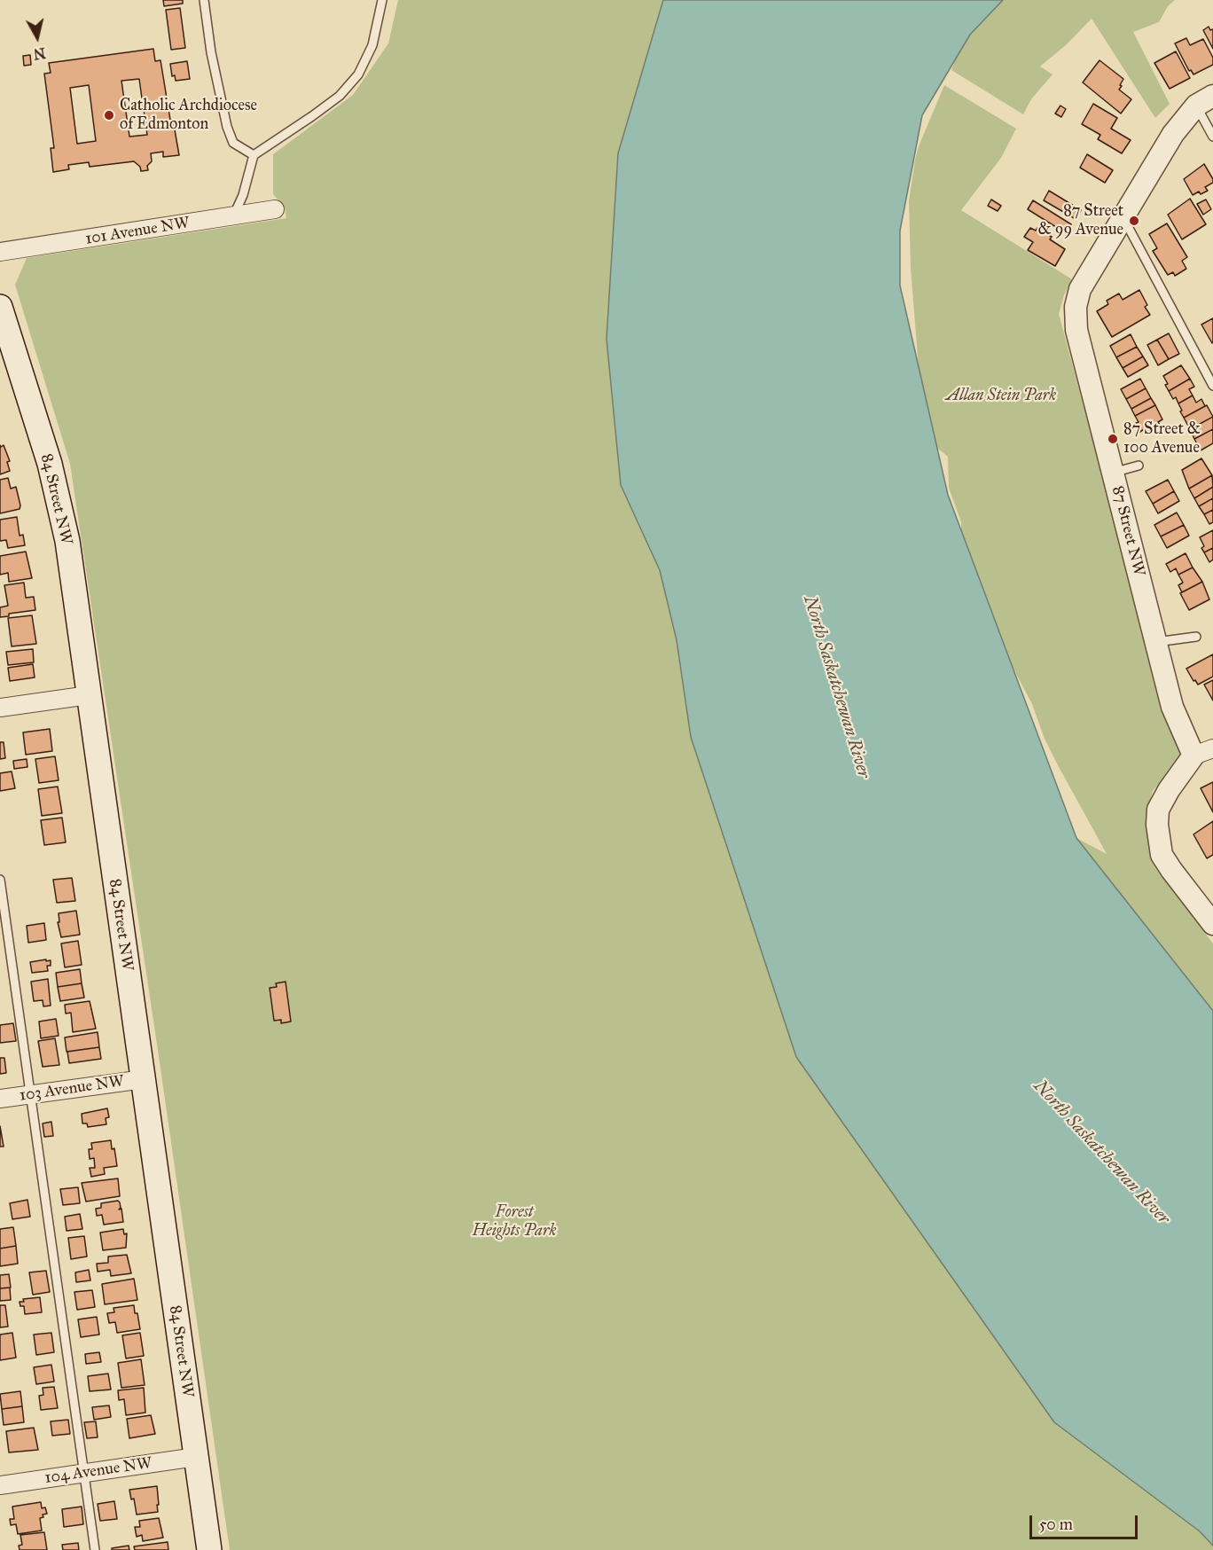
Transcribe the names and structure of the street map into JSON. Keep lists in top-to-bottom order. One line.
{"streets":{"main road":["84 Street NW"],"street":["101 Avenue NW","87 Street NW","103 Avenue NW","104 Avenue NW"]},"crossings":[["84 Street NW","103 Avenue NW"],["84 Street NW","104 Avenue NW"]],"water":["North Saskatchewan River"],"parks":["Allan Stein Park","Forest Heights Park"],"places":["Catholic Archdiocese of Edmonton","87 Street & 99 Avenue","87 Street & 100 Avenue"],"scale_bar":"50 m","north":"bottom"}
